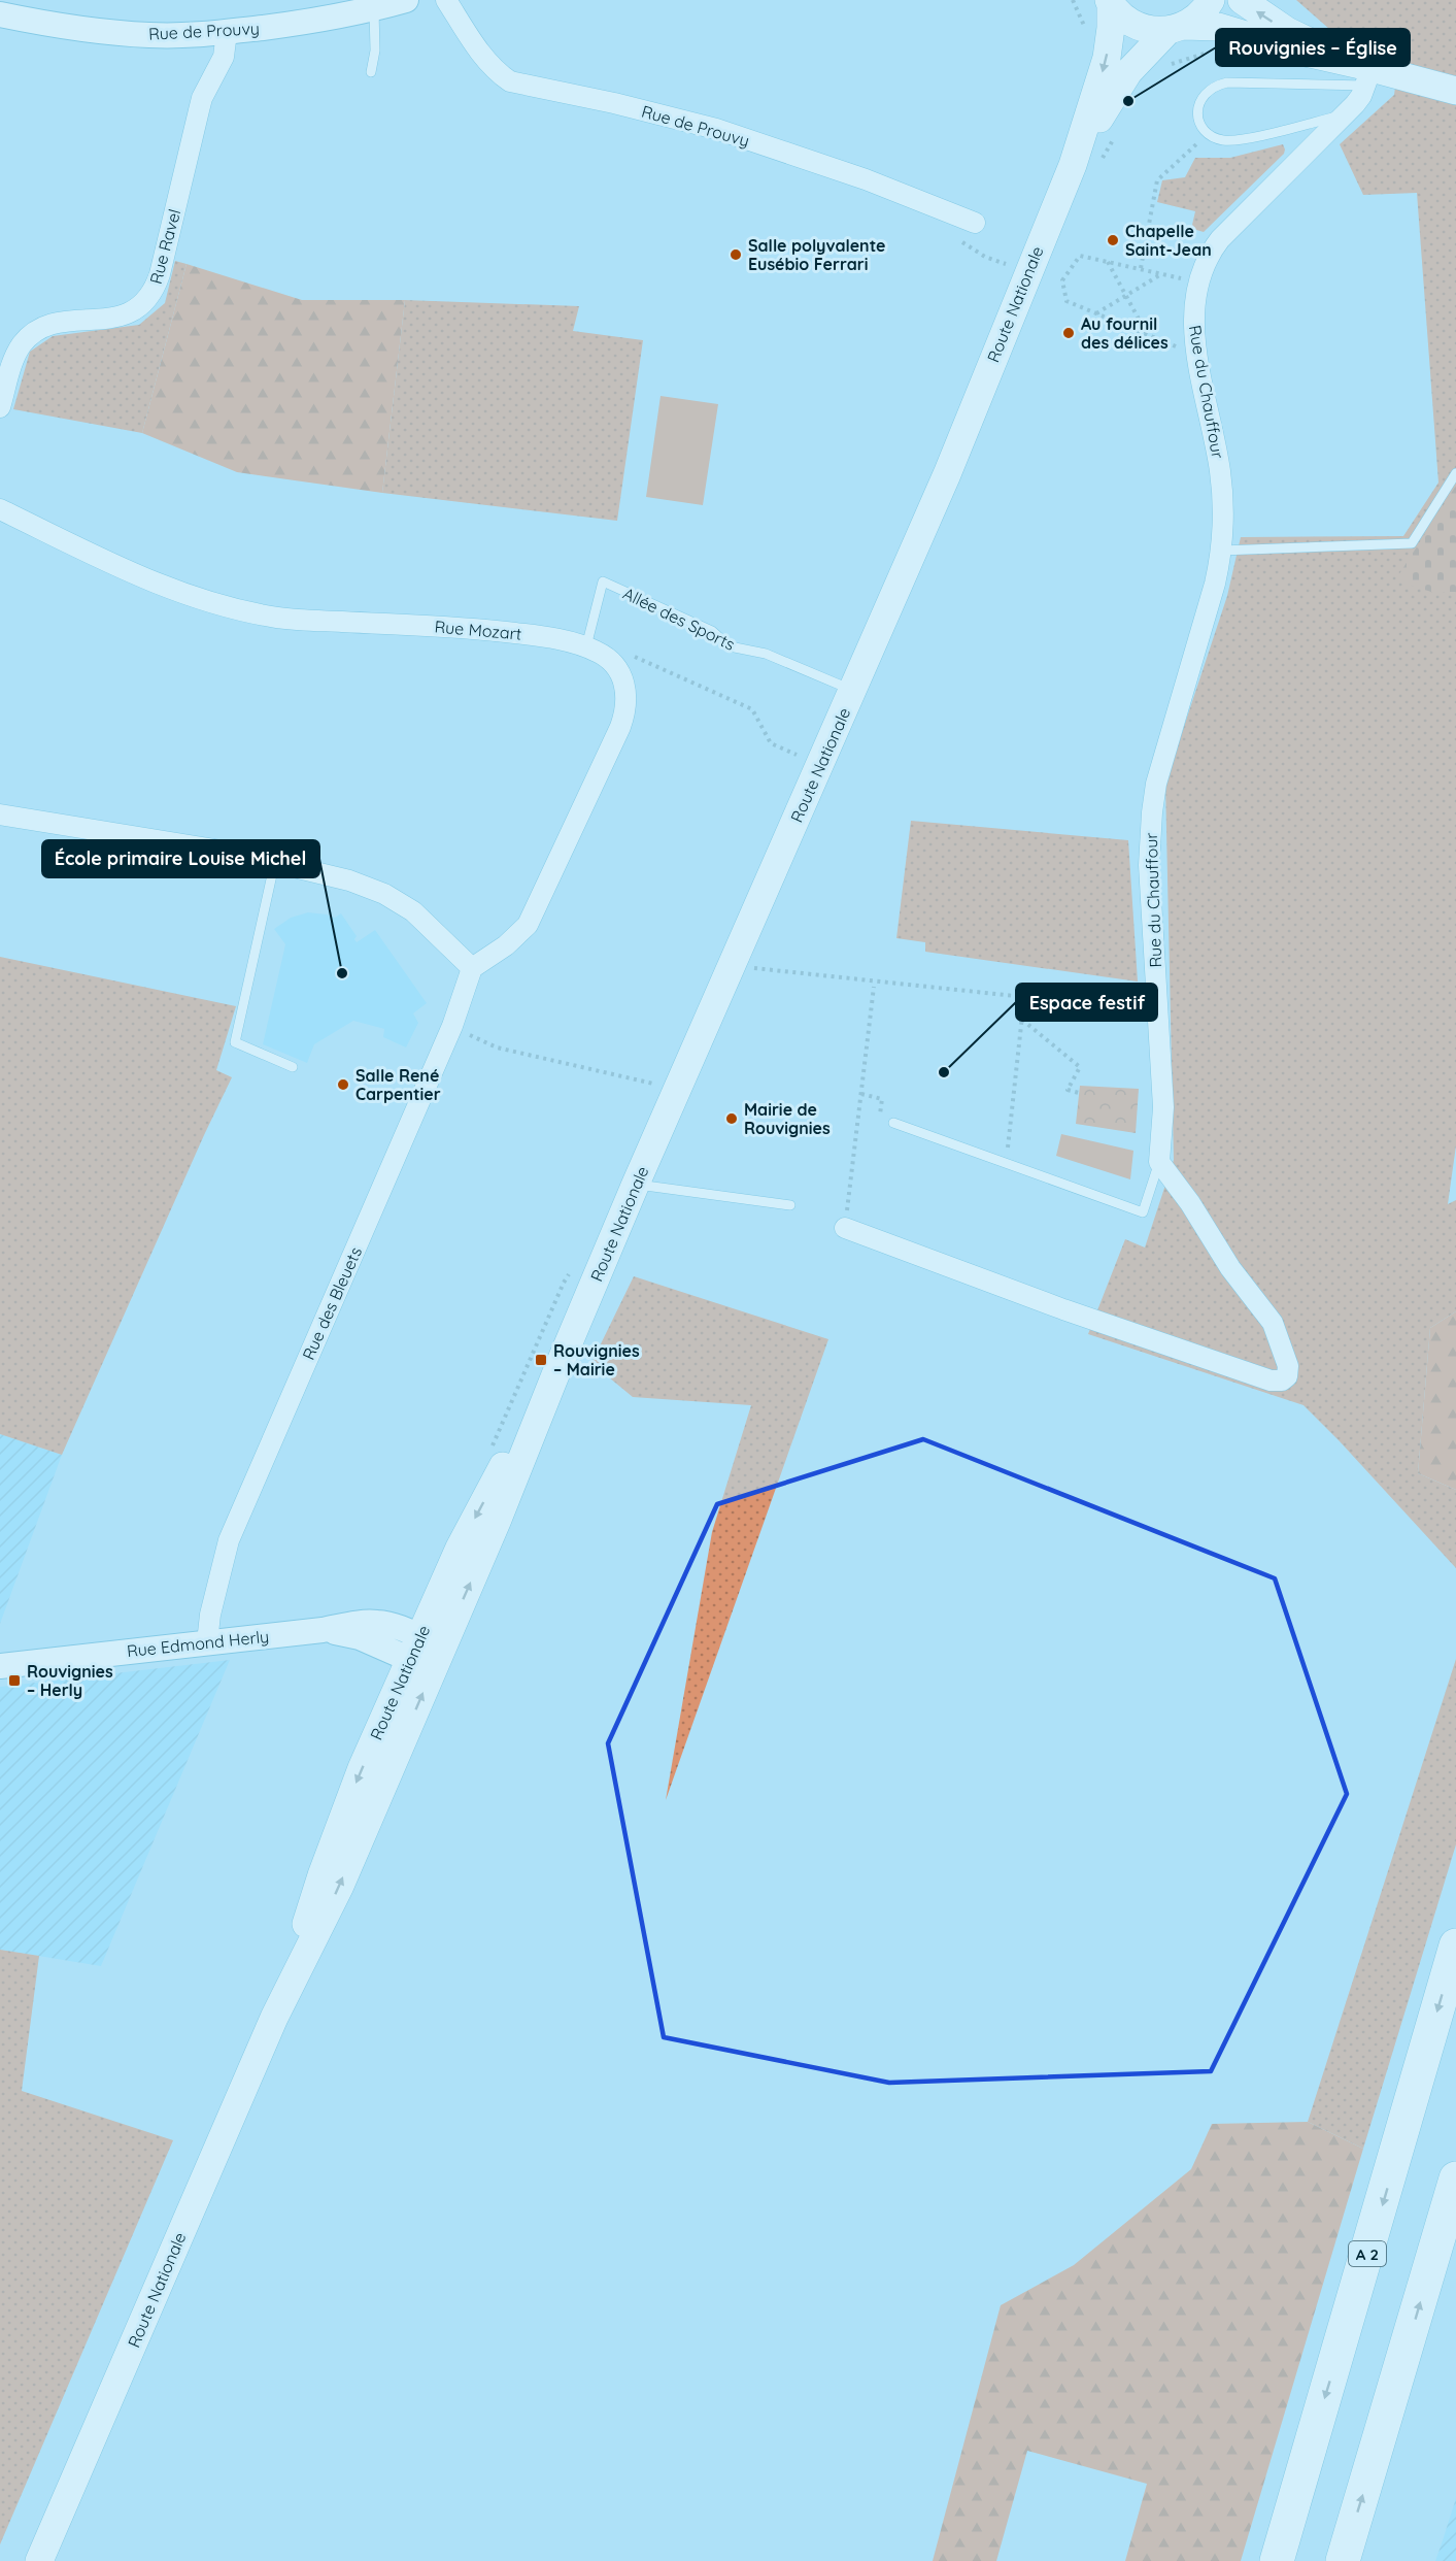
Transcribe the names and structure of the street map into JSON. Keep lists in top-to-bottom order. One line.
{"streets":{"highway":["A 2"],"main road":["Route Nationale"],"street":["Rue de Prouvy","Rue Ravel","Rue du Chauffour","Rue Mozart","Rue des Bleuets","Rue Edmond Herly"],"lane":["Allée des Sports"]},"crossings":[["Rue de Prouvy","Rue Ravel"],["Route Nationale","Allée des Sports"],["Route Nationale","Rue Edmond Herly"],["Allée des Sports","Rue Mozart"],["Rue Mozart","Rue des Bleuets"],["Rue des Bleuets","Rue Edmond Herly"]],"places":{"other":["Rouvignies – Église","Chapelle Saint-Jean","Salle polyvalente Eusébio Ferrari","Au fournil des délices","École primaire Louise Michel","Espace festif","Salle René Carpentier","Mairie de Rouvignies"],"transit":["Rouvignies – Mairie","Rouvignies – Herly"]}}
